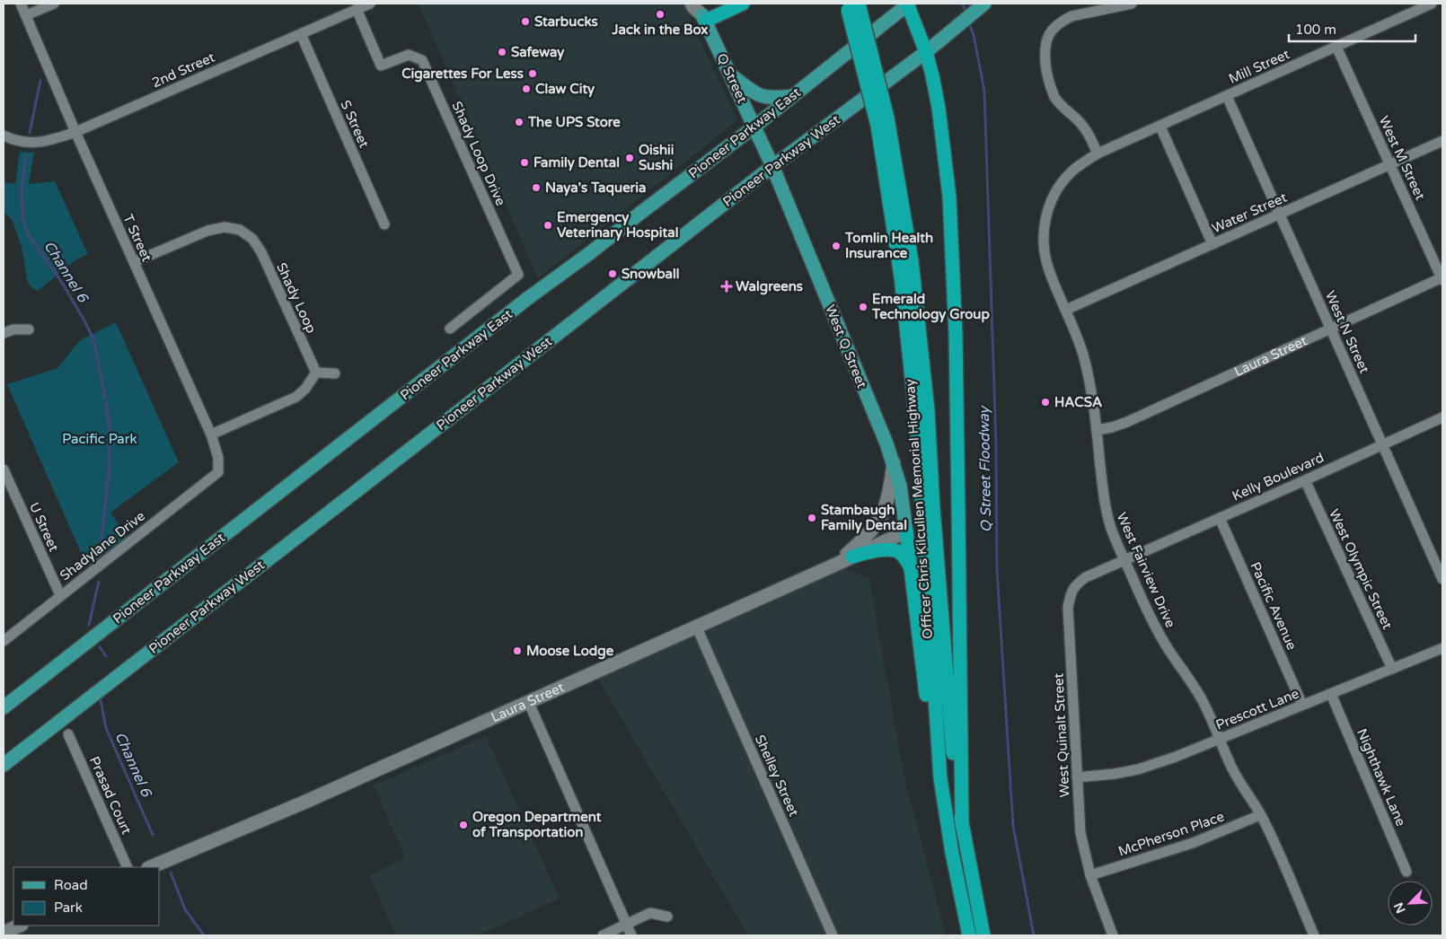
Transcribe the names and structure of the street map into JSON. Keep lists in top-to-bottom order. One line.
{"streets":{"highway":["Officer Chris Kilcullen Memorial Highway"],"main road":["Q Street","Pioneer Parkway East","Pioneer Parkway West","West Q Street"],"street":["Mill Street","2nd Street","S Street","Shady Loop Drive","West M Street","Water Street","T Street","Shady Loop","West N Street","Laura Street","Kelly Boulevard","U Street","Shadylane Drive","West Olympic Street","West Fairview Drive","Pacific Avenue","Prescott Lane","West Quinalt Street","Shelley Street","Nighthawk Lane","Prasad Court","McPherson Place"]},"crossings":[["Mill Street","West M Street"],["Mill Street","West N Street"],["Mill Street","West Fairview Drive"],["2nd Street","S Street"],["2nd Street","Shady Loop Drive"],["2nd Street","T Street"],["Q Street","Pioneer Parkway East"],["Q Street","Pioneer Parkway West"],["Q Street","West Q Street"],["West M Street","Water Street"],["West M Street","Laura Street"],["Pioneer Parkway West","West Q Street"],["Water Street","West N Street"],["Water Street","West Fairview Drive"],["T Street","Shady Loop"],["T Street","Shadylane Drive"],["West N Street","Laura Street"],["West N Street","Kelly Boulevard"],["West Q Street","Laura Street"],["Laura Street","West Fairview Drive"],["Laura Street","Shelley Street"],["Kelly Boulevard","West Olympic Street"],["Kelly Boulevard","West Fairview Drive"],["Kelly Boulevard","Pacific Avenue"],["Kelly Boulevard","West Quinalt Street"],["U Street","Shadylane Drive"],["West Olympic Street","Prescott Lane"],["West Fairview Drive","Prescott Lane"],["West Fairview Drive","West Quinalt Street"],["West Fairview Drive","McPherson Place"],["Pacific Avenue","Prescott Lane"],["Prescott Lane","West Quinalt Street"],["Prescott Lane","Nighthawk Lane"],["West Quinalt Street","McPherson Place"]],"water":["Channel 6","Q Street Floodway"],"parks":["Pacific Park"],"places":{"other":["Jack in the Box","Starbucks","Safeway","Cigarettes For Less","Claw City","The UPS Store","Oishii Sushi","Family Dental","Naya's Taqueria","Emergency Veterinary Hospital","Tomlin Health Insurance","Snowball","Emerald Technology Group","HACSA","Stambaugh Family Dental","Moose Lodge","Oregon Department of Transportation"],"health":["Walgreens"]},"legend":["Road","Park"],"scale_bar":"100 m","north":"bottom left"}
